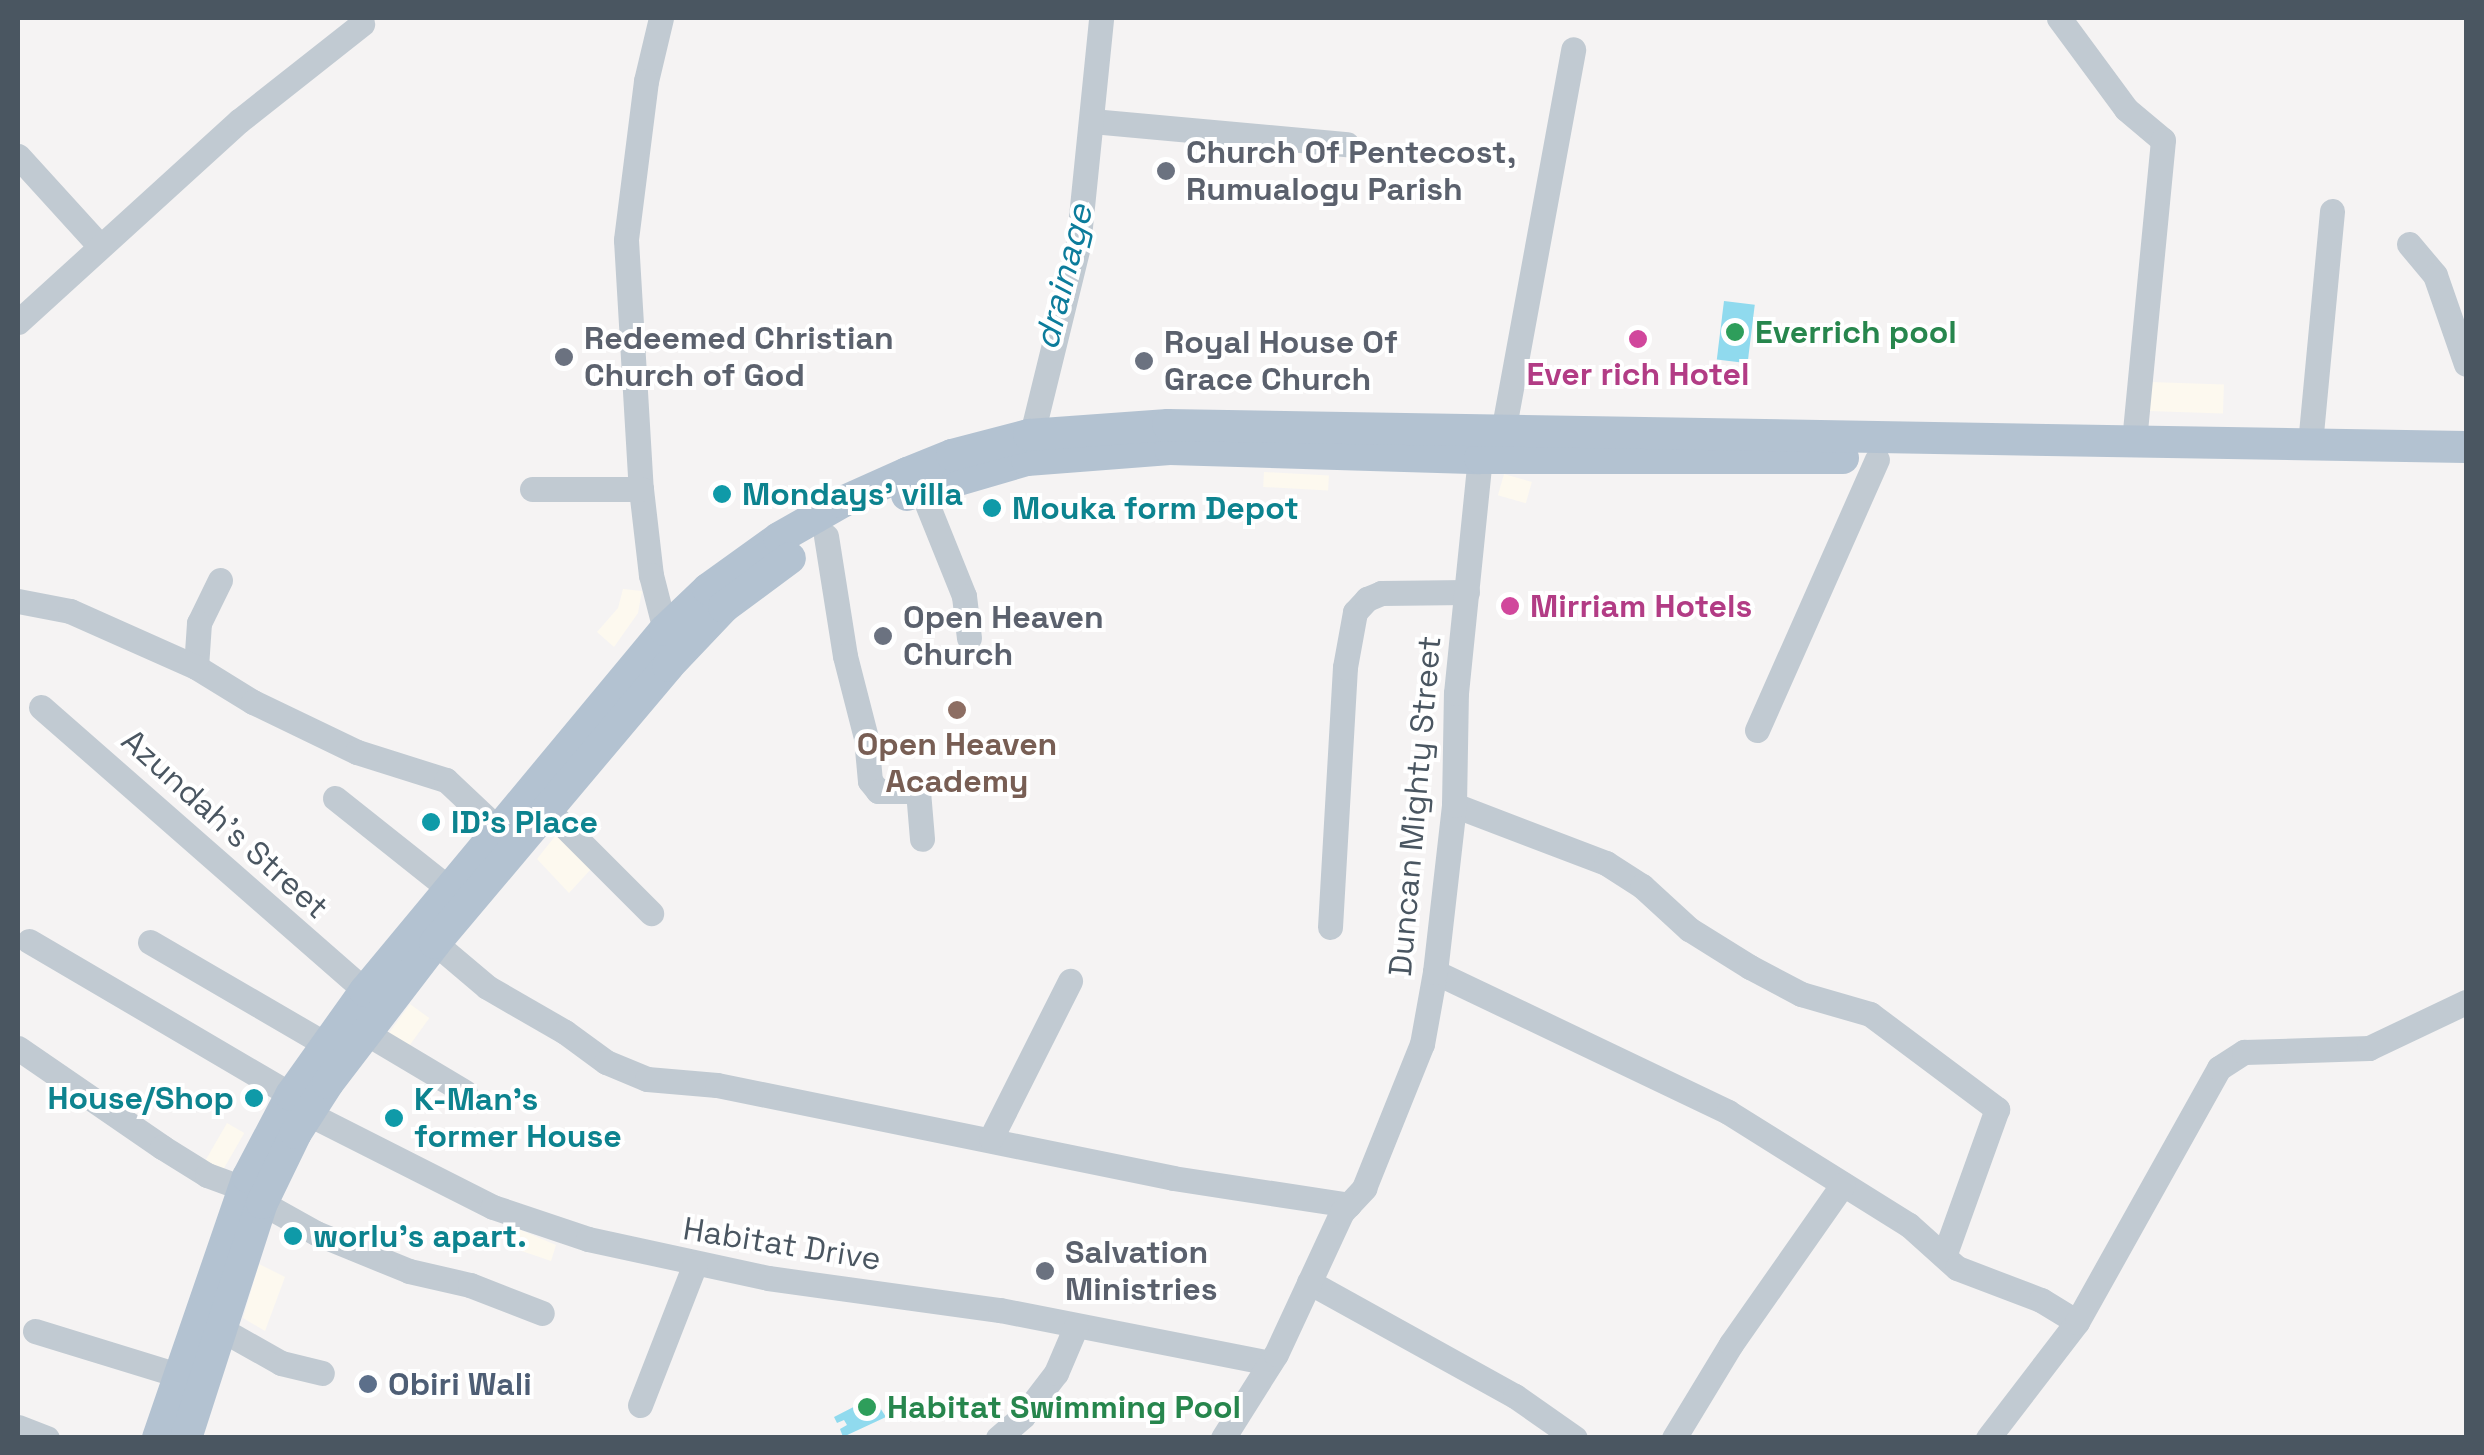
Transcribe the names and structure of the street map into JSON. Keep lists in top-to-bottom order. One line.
{"streets":{"street":["Duncan Mighty Street","Azundah's Street","Habitat Drive"]},"crossings":[["Duncan Mighty Street","Habitat Drive"]],"water":["drainage"],"places":["Church Of Pentecost, Rumualogu Parish","Everrich pool","Ever rich Hotel","Redeemed Christian Church of God","Royal House Of Grace Church","Mondays' villa","Mouka form Depot","Mirriam Hotels","Open Heaven Church","Open Heaven Academy","ID's Place","House/Shop","K-Man's former House","worlu's apart.","Salvation Ministries","Obiri Wali","Habitat Swimming Pool"]}
